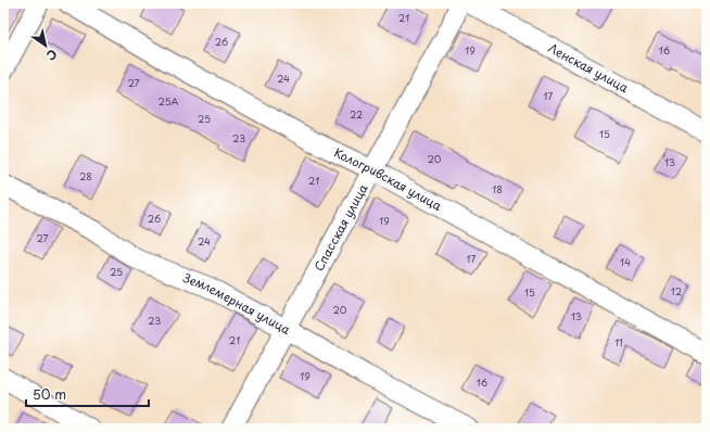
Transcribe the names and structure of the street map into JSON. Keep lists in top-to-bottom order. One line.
{"streets":{"street":["Ленская улица","Кологривская улица","Спасская улица","Землемерная улица"]},"crossings":[["Кологривская улица","Спасская улица"],["Спасская улица","Землемерная улица"]],"house_numbers":["21","26","19","16","24","27","17","25А","22","25","15","23","20","13","28","21","18","26","19","27","24","17","14","25","12","15","20","13","23","21","11","19","16"],"scale_bar":"50 m","north":"bottom right"}
